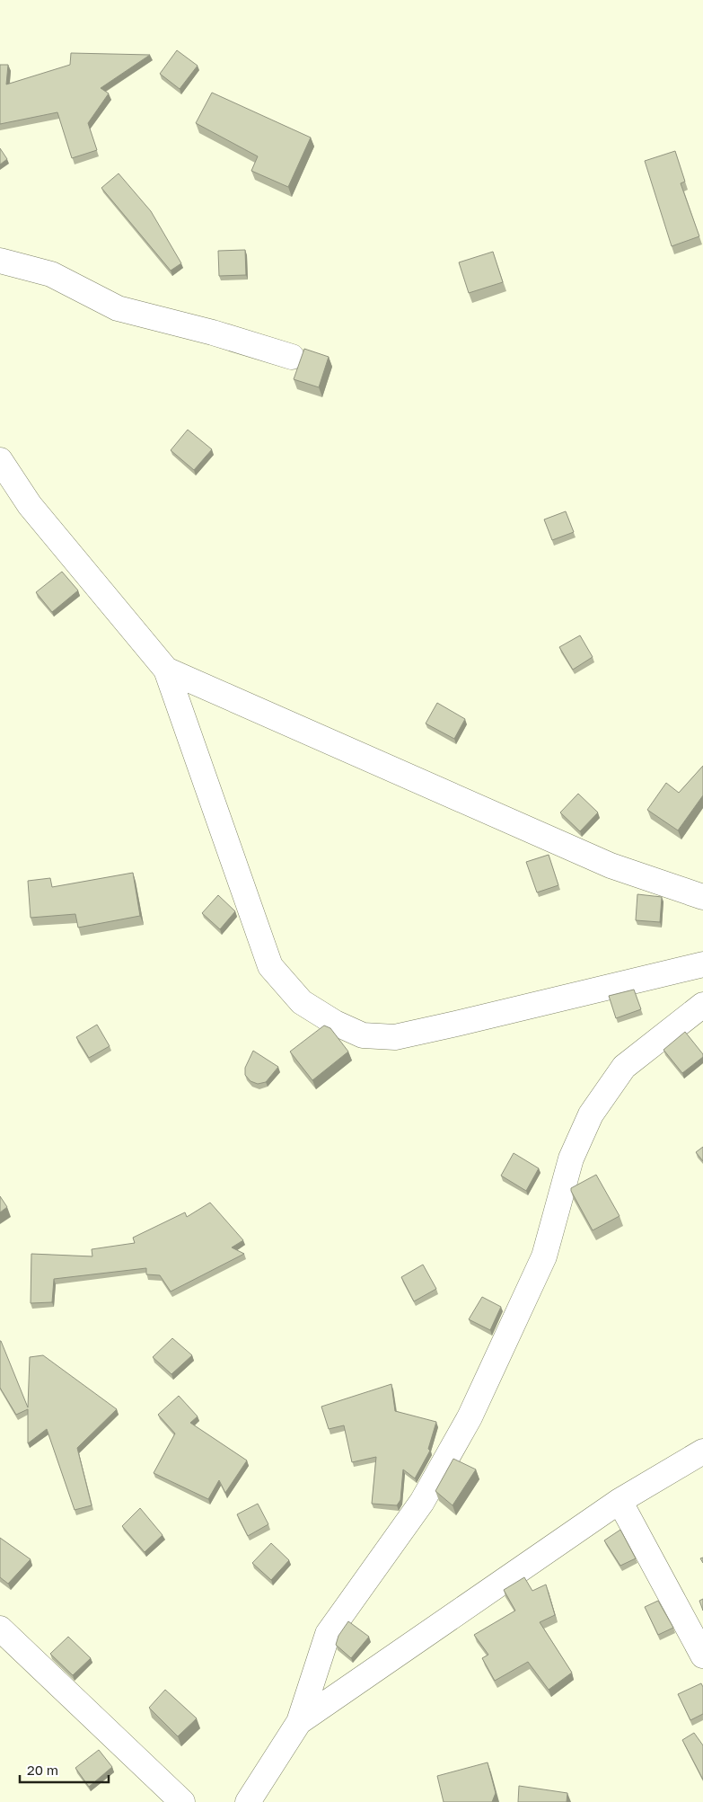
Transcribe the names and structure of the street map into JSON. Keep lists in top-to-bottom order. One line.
{"scale_bar":"20 m"}
